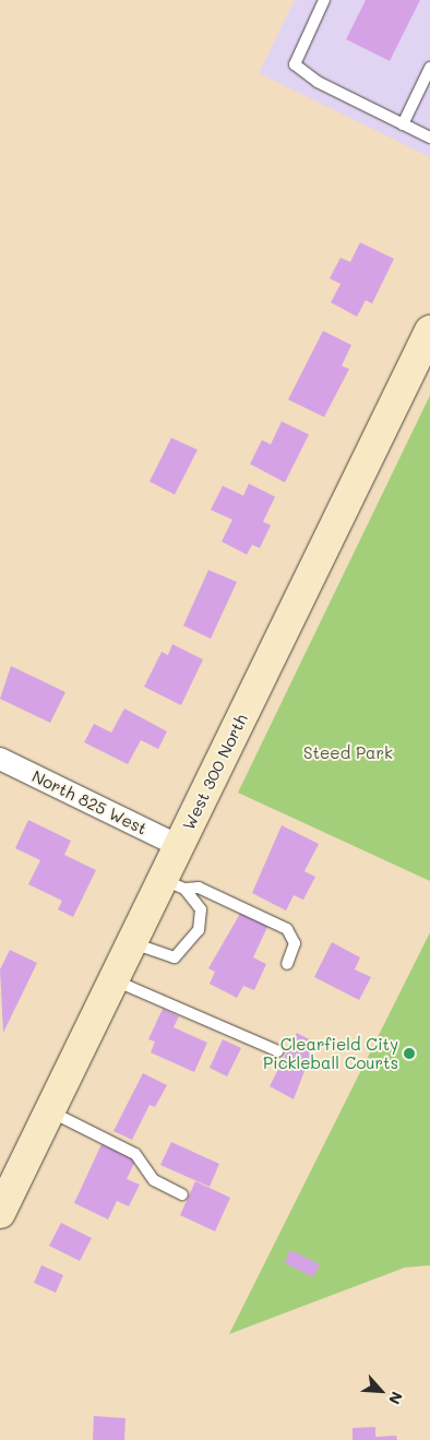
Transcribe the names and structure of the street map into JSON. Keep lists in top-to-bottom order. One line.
{"streets":{"main road":["West 300 North"],"street":["North 825 West"]},"crossings":[["West 300 North","North 825 West"]],"parks":["Steed Park"],"places":["Clearfield City Pickleball Courts"],"north":"bottom right"}
